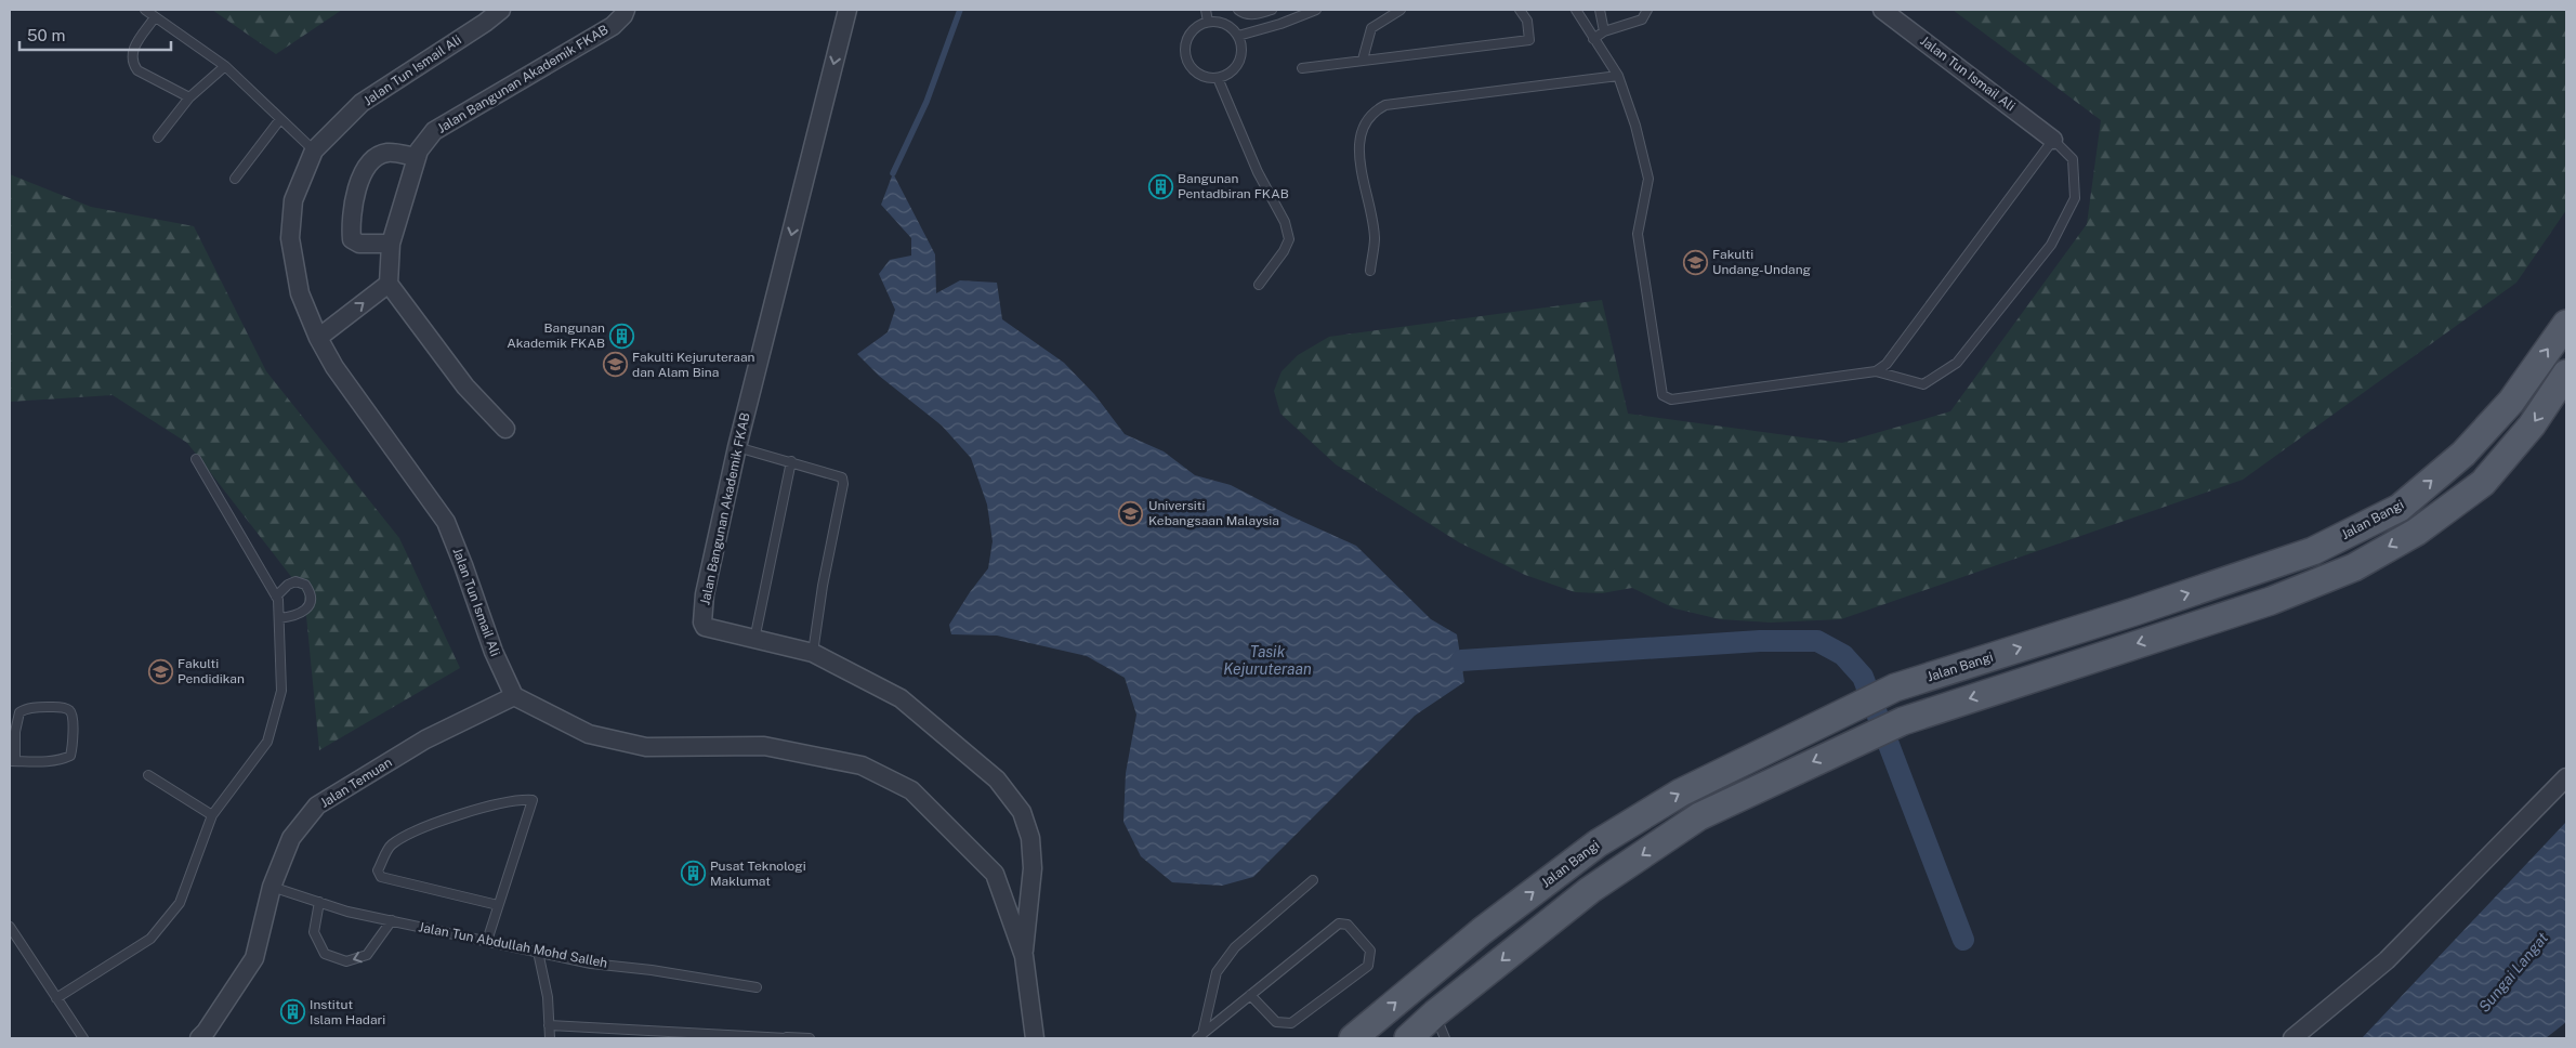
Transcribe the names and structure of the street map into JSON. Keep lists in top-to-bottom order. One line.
{"streets":{"main road":["Jalan Bangi"],"street":["Jalan Tun Ismail Ali","Jalan Bangunan Akademik FKAB","Jalan Temuan"],"lane":["Jalan Tun Abdullah Mohd Salleh"]},"crossings":[["Jalan Tun Ismail Ali","Jalan Temuan"],["Jalan Temuan","Jalan Tun Abdullah Mohd Salleh"]],"water":["Tasik Kejuruteraan","Sungai Langat"],"places":{"building":["Bangunan Pentadbiran FKAB","Bangunan Akademik FKAB","Pusat Teknologi Maklumat","Institut Islam Hadari"],"school or university":["Fakulti Undang-Undang","Fakulti Kejuruteraan dan Alam Bina","Universiti Kebangsaan Malaysia","Fakulti Pendidikan"]},"scale_bar":"50 m"}
